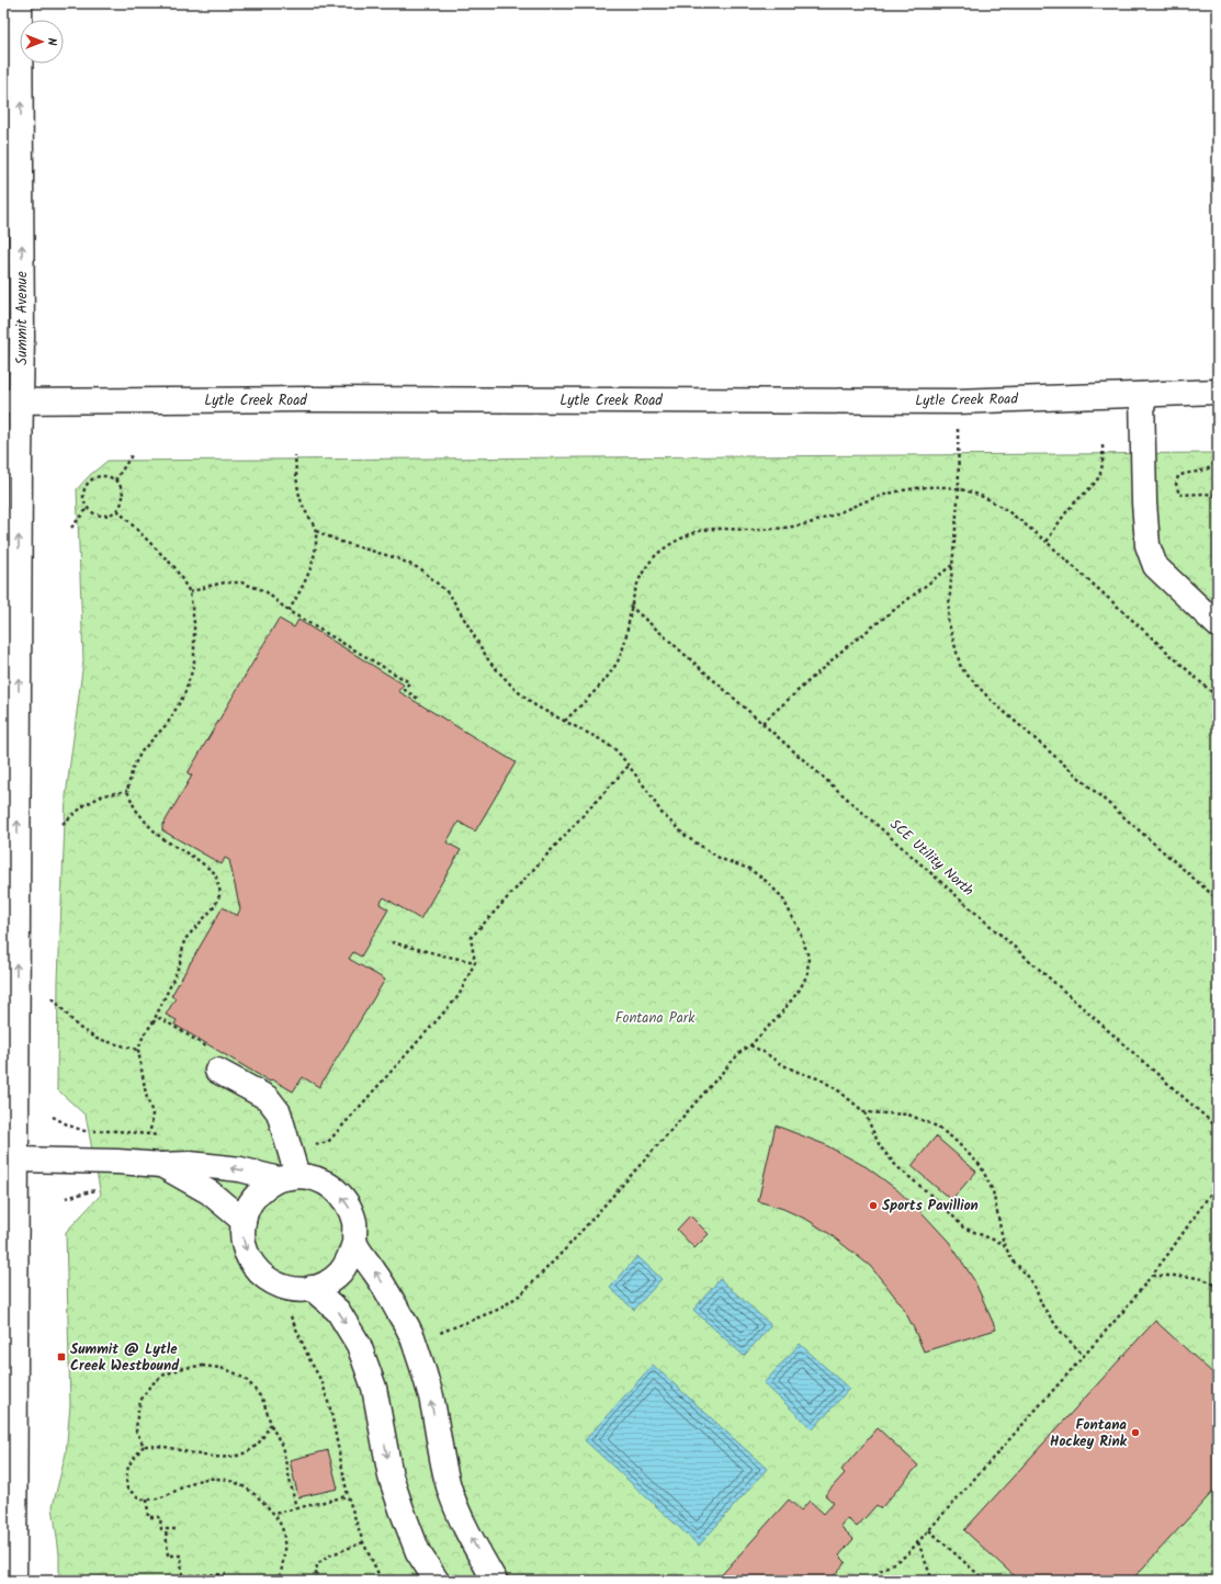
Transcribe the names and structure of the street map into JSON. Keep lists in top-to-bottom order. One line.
{"streets":{"main road":["Summit Avenue","Lytle Creek Road"],"path":["SCE Utility North"]},"crossings":[["Summit Avenue","Lytle Creek Road"]],"one_way":["Summit Avenue"],"parks":["Fontana Park"],"places":{"other":["Sports Pavillion","Fontana Hockey Rink"],"transit":["Summit @ Lytle Creek Westbound"]},"north":"right"}
